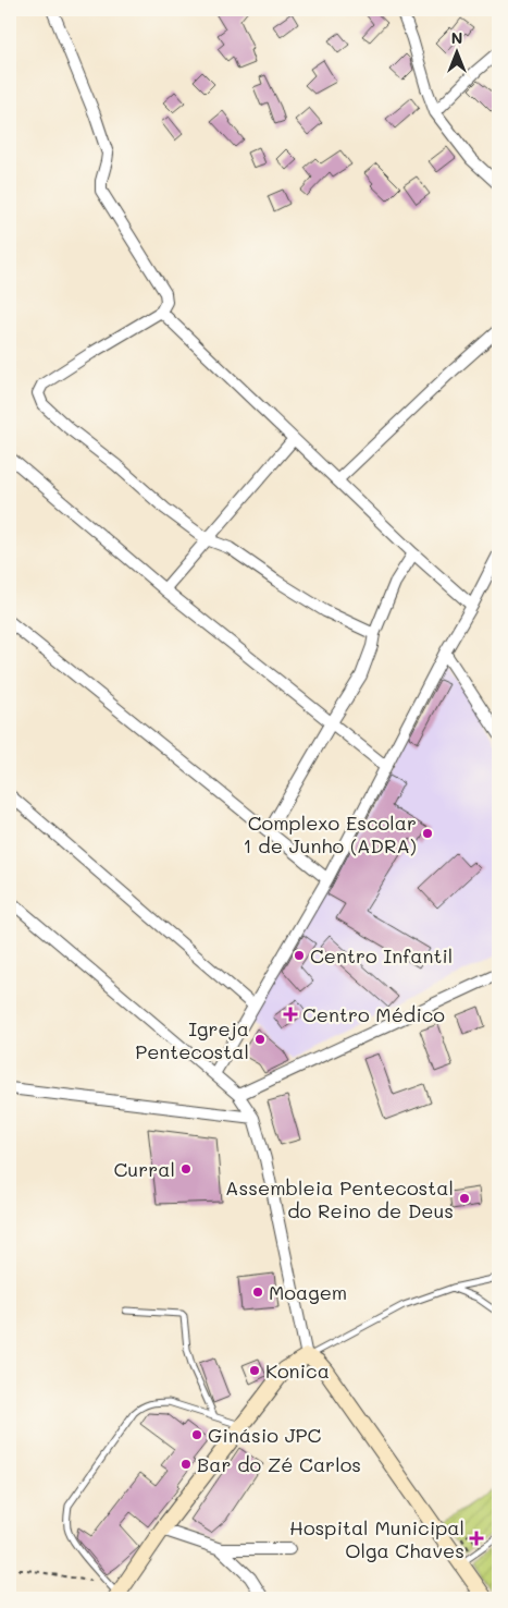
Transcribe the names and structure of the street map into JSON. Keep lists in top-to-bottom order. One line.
{"places":{"other":["Complexo Escolar 1 de Junho (ADRA)","Centro Infantil","Igreja Pentecostal","Curral","Assembleia Pentecostal do Reino de Deus","Moagem","Konica","Ginásio JPC","Bar do Zé Carlos"],"health":["Centro Médico","Hospital Municipal Olga Chaves"]},"north":"top"}
